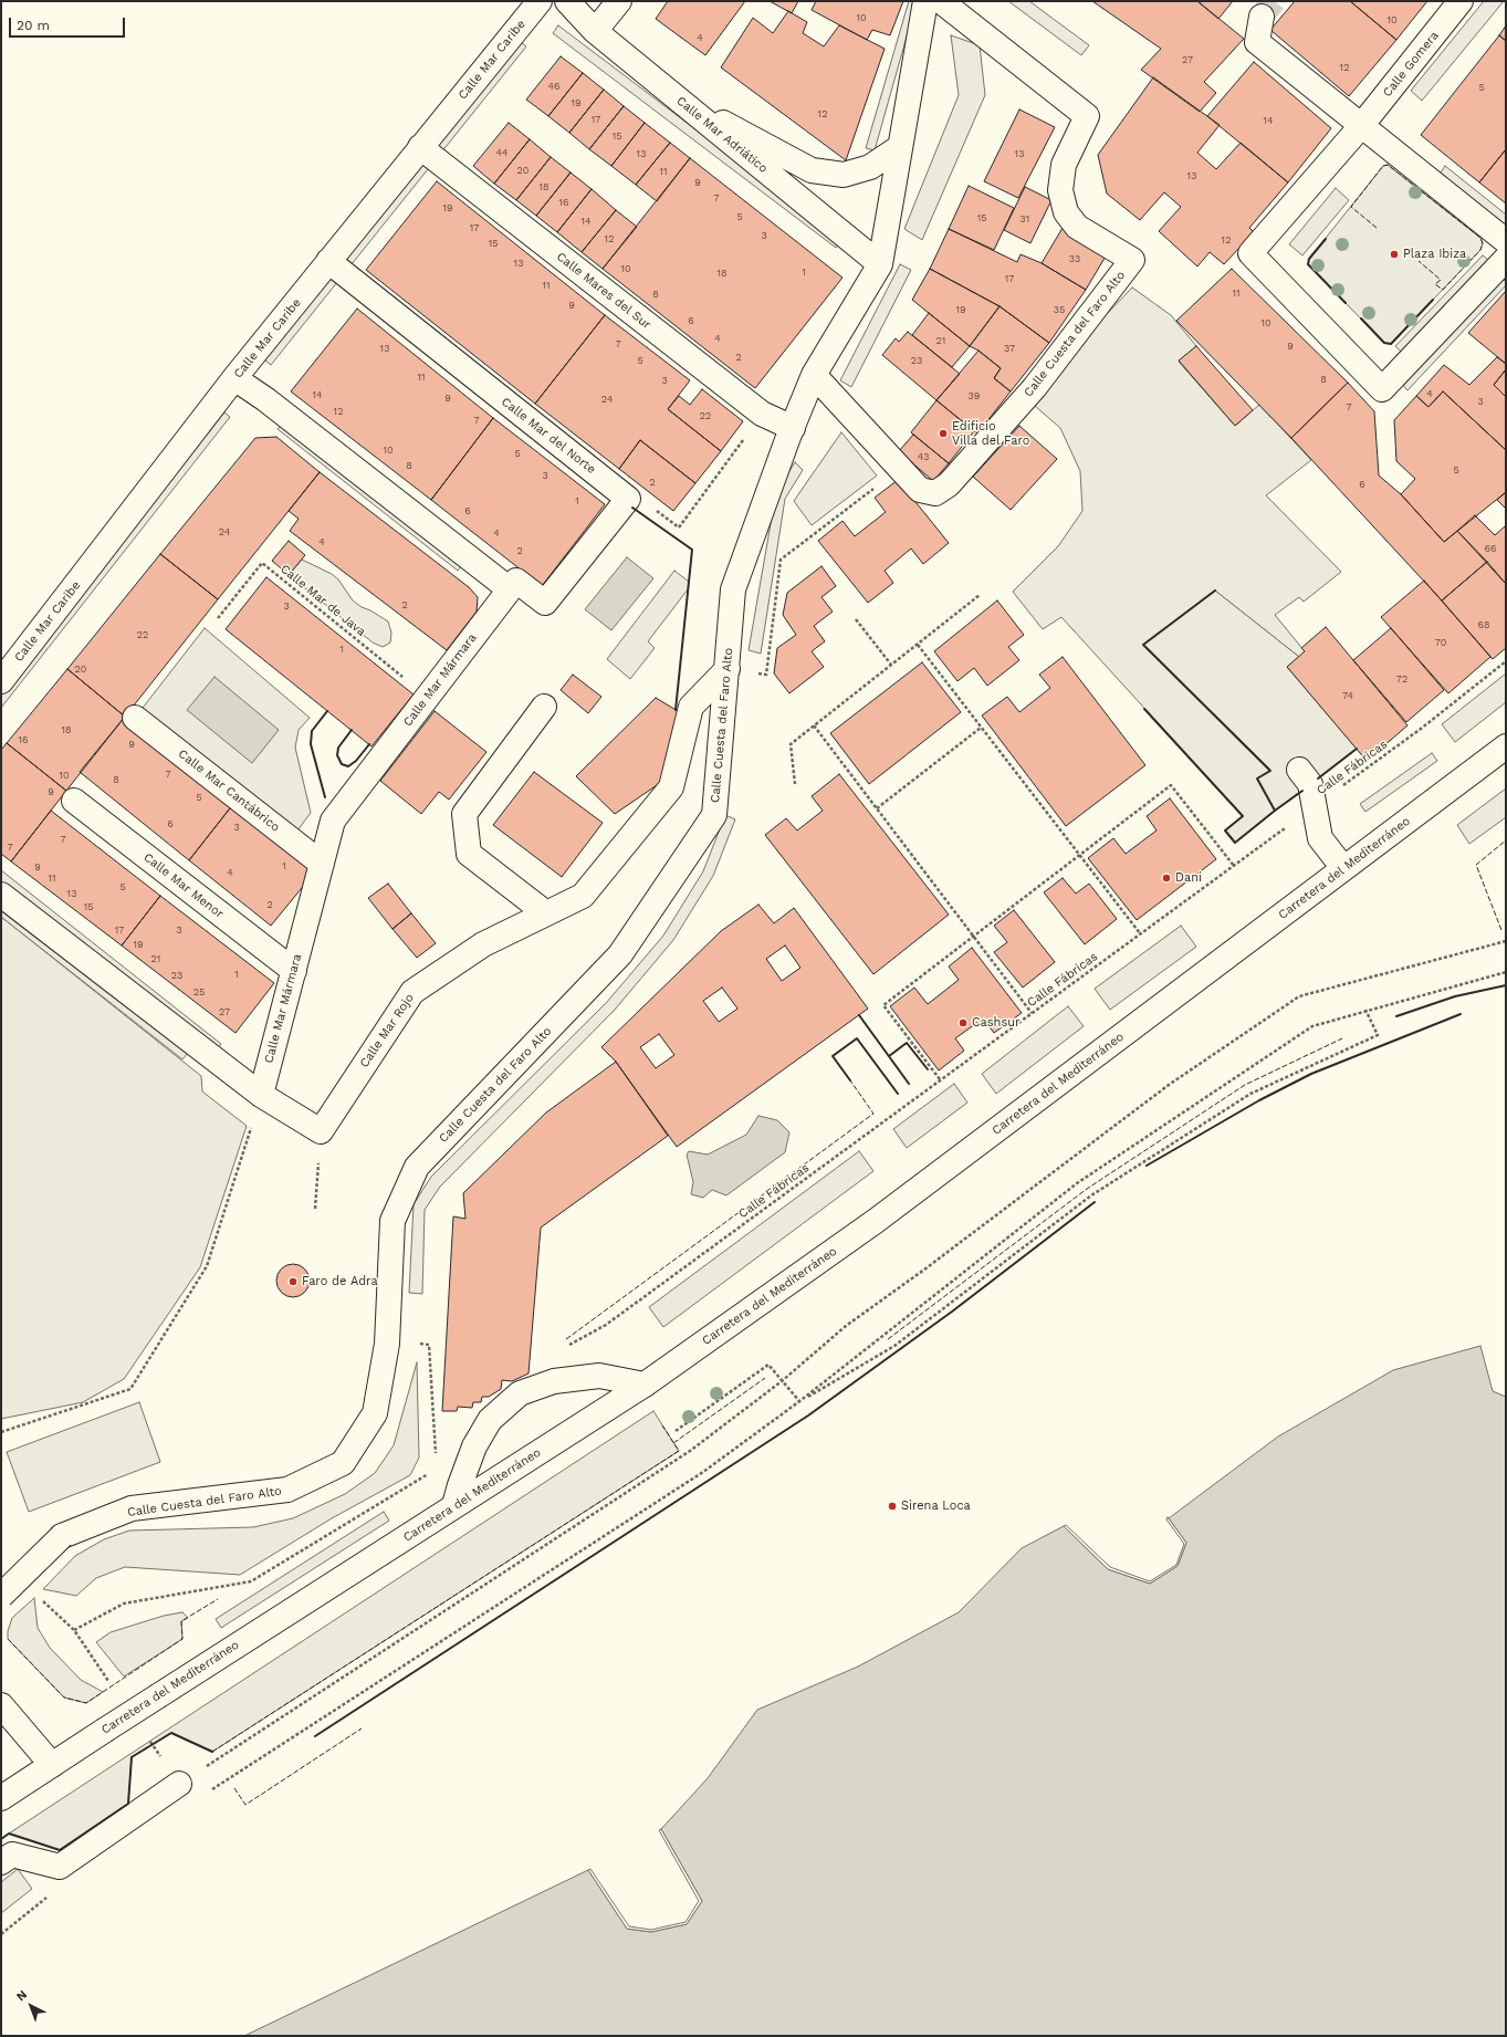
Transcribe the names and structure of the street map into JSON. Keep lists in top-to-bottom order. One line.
{"streets":{"main road":["Calle Mar Caribe","Calle Gomera","Calle Mar Adriático","Calle Mares del Sur","Calle Cuesta del Faro Alto","Calle Mar del Norte","Calle Mar Mármara","Calle Mar Cantábrico","Carretera del Mediterráneo","Calle Mar Menor","Calle Mar Rojo"],"path":["Calle Mar de Java","Calle Fábricas"]},"crossings":[["Calle Mar Caribe","Calle Mares del Sur"],["Calle Mar Caribe","Calle Mar del Norte"],["Calle Mar Adriático","Calle Cuesta del Faro Alto"],["Calle Mares del Sur","Calle Cuesta del Faro Alto"],["Calle Cuesta del Faro Alto","Calle Mar Rojo"],["Calle Mar del Norte","Calle Mar Mármara"],["Calle Mar de Java","Calle Mar Mármara"],["Calle Mar Mármara","Calle Mar Cantábrico"],["Calle Mar Mármara","Calle Mar Menor"]],"places":["Plaza Ibiza","Edificio Villa del Faro","Dani","Cashsur","Faro de Adra","Sirena Loca"],"house_numbers":["10","10","4","27","12","46","5","19","12","17","14","15","44","13","13","20","11","13","9","18","7","16","19","5","15","31","14","17","3","12","12","15","33","13","10","1","18","17","11","11","8","9","19","35","6","10","4","21","7","9","13","37","2","5","23","11","8","3","4","14","39","9","24","3","7","12","22","7","10","5","43","8","5","3","2","6","1","6","24","4","4","66","2","2","3","68","22","70","1","20","72","74","18","16","9","7","10","8","9","5","6","3","7","7","1","9","4","11","5","13","2","15","17","3","19","21","1","23","25","27"],"scale_bar":"20 m","north":"top left"}
